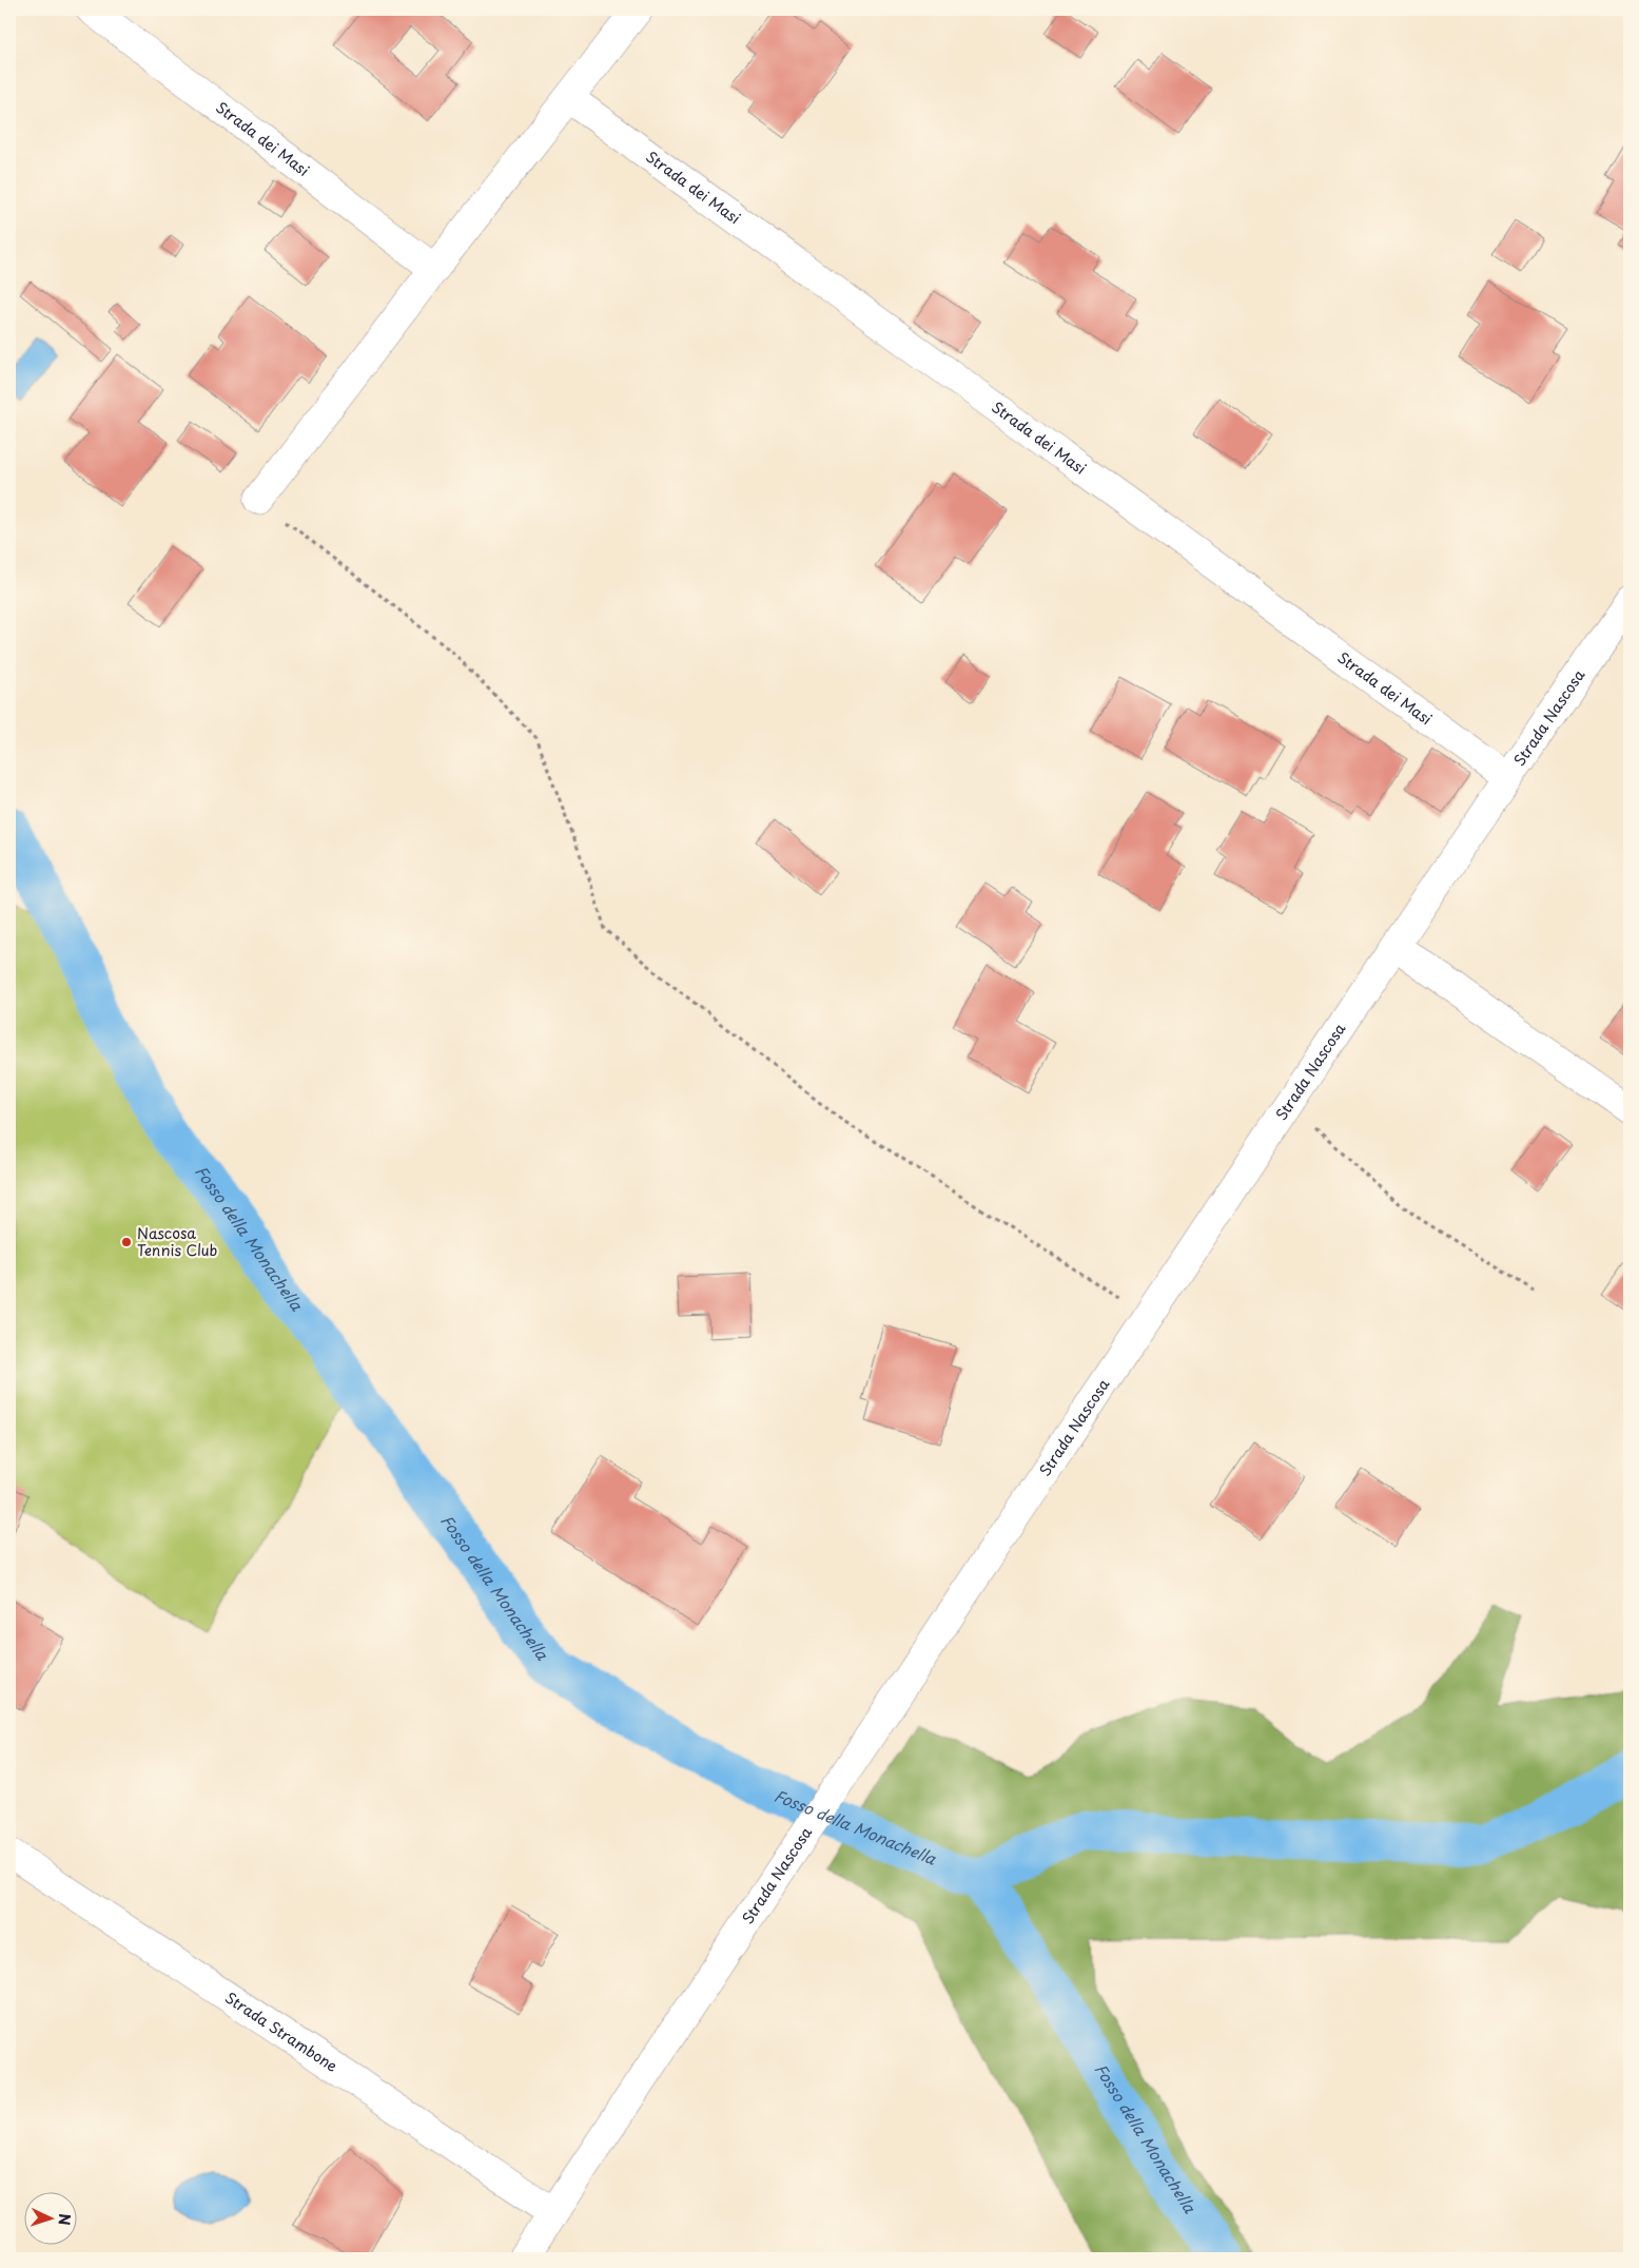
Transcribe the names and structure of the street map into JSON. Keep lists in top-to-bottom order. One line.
{"streets":{"street":["Strada dei Masi","Strada Nascosa","Strada Strambone"]},"crossings":[["Strada dei Masi","Strada Nascosa"],["Strada Nascosa","Strada Strambone"]],"water":["Fosso della Monachella"],"places":["Nascosa Tennis Club"],"north":"right"}
